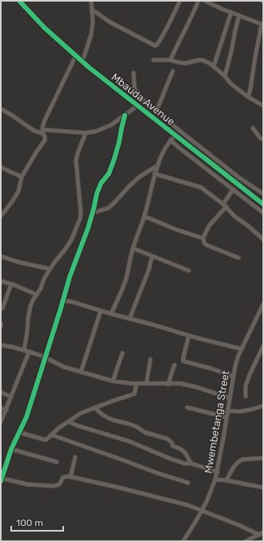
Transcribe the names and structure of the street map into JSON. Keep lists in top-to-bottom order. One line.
{"streets":{"street":["Mbauda Avenue","Mwembetanga Street"]},"scale_bar":"100 m"}
